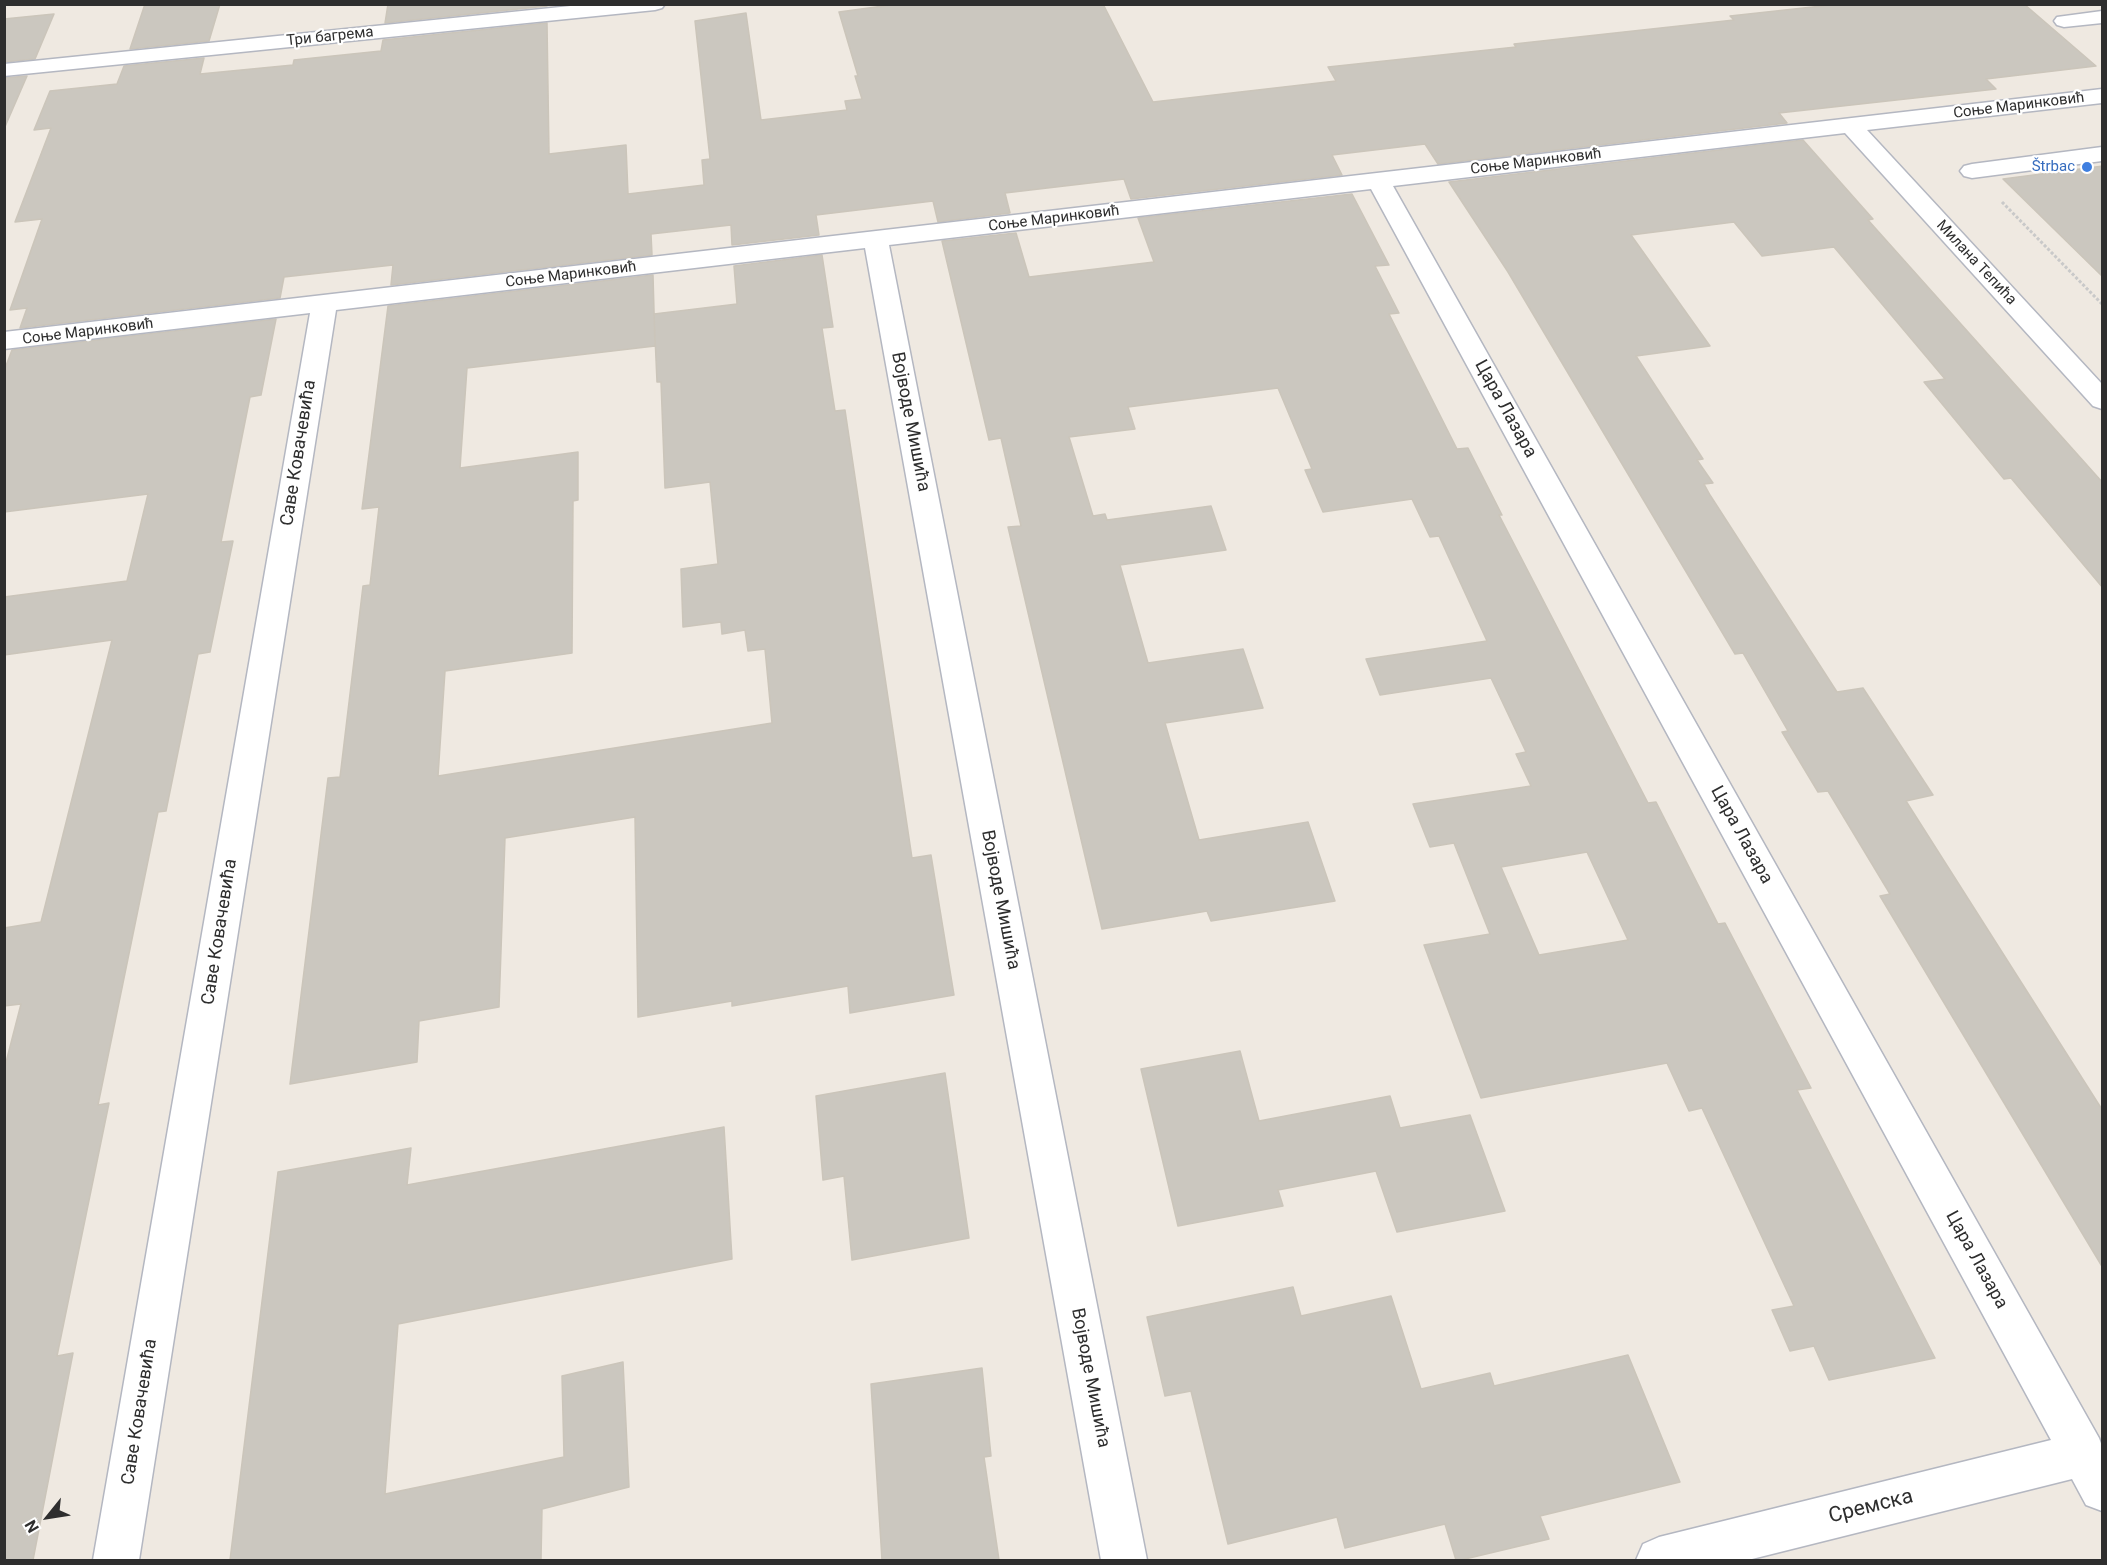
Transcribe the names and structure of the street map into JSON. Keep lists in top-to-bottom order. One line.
{"streets":{"street":["Три багрема","Соње Маринковић","Милана Тепића","Цара Лазара","Војводе Мишића","Саве Ковачевића","Сремска"]},"crossings":[["Соње Маринковић","Милана Тепића"],["Соње Маринковић","Цара Лазара"],["Соње Маринковић","Војводе Мишића"],["Соње Маринковић","Саве Ковачевића"],["Цара Лазара","Сремска"]],"places":["Štrbac"],"north":"bottom left"}
